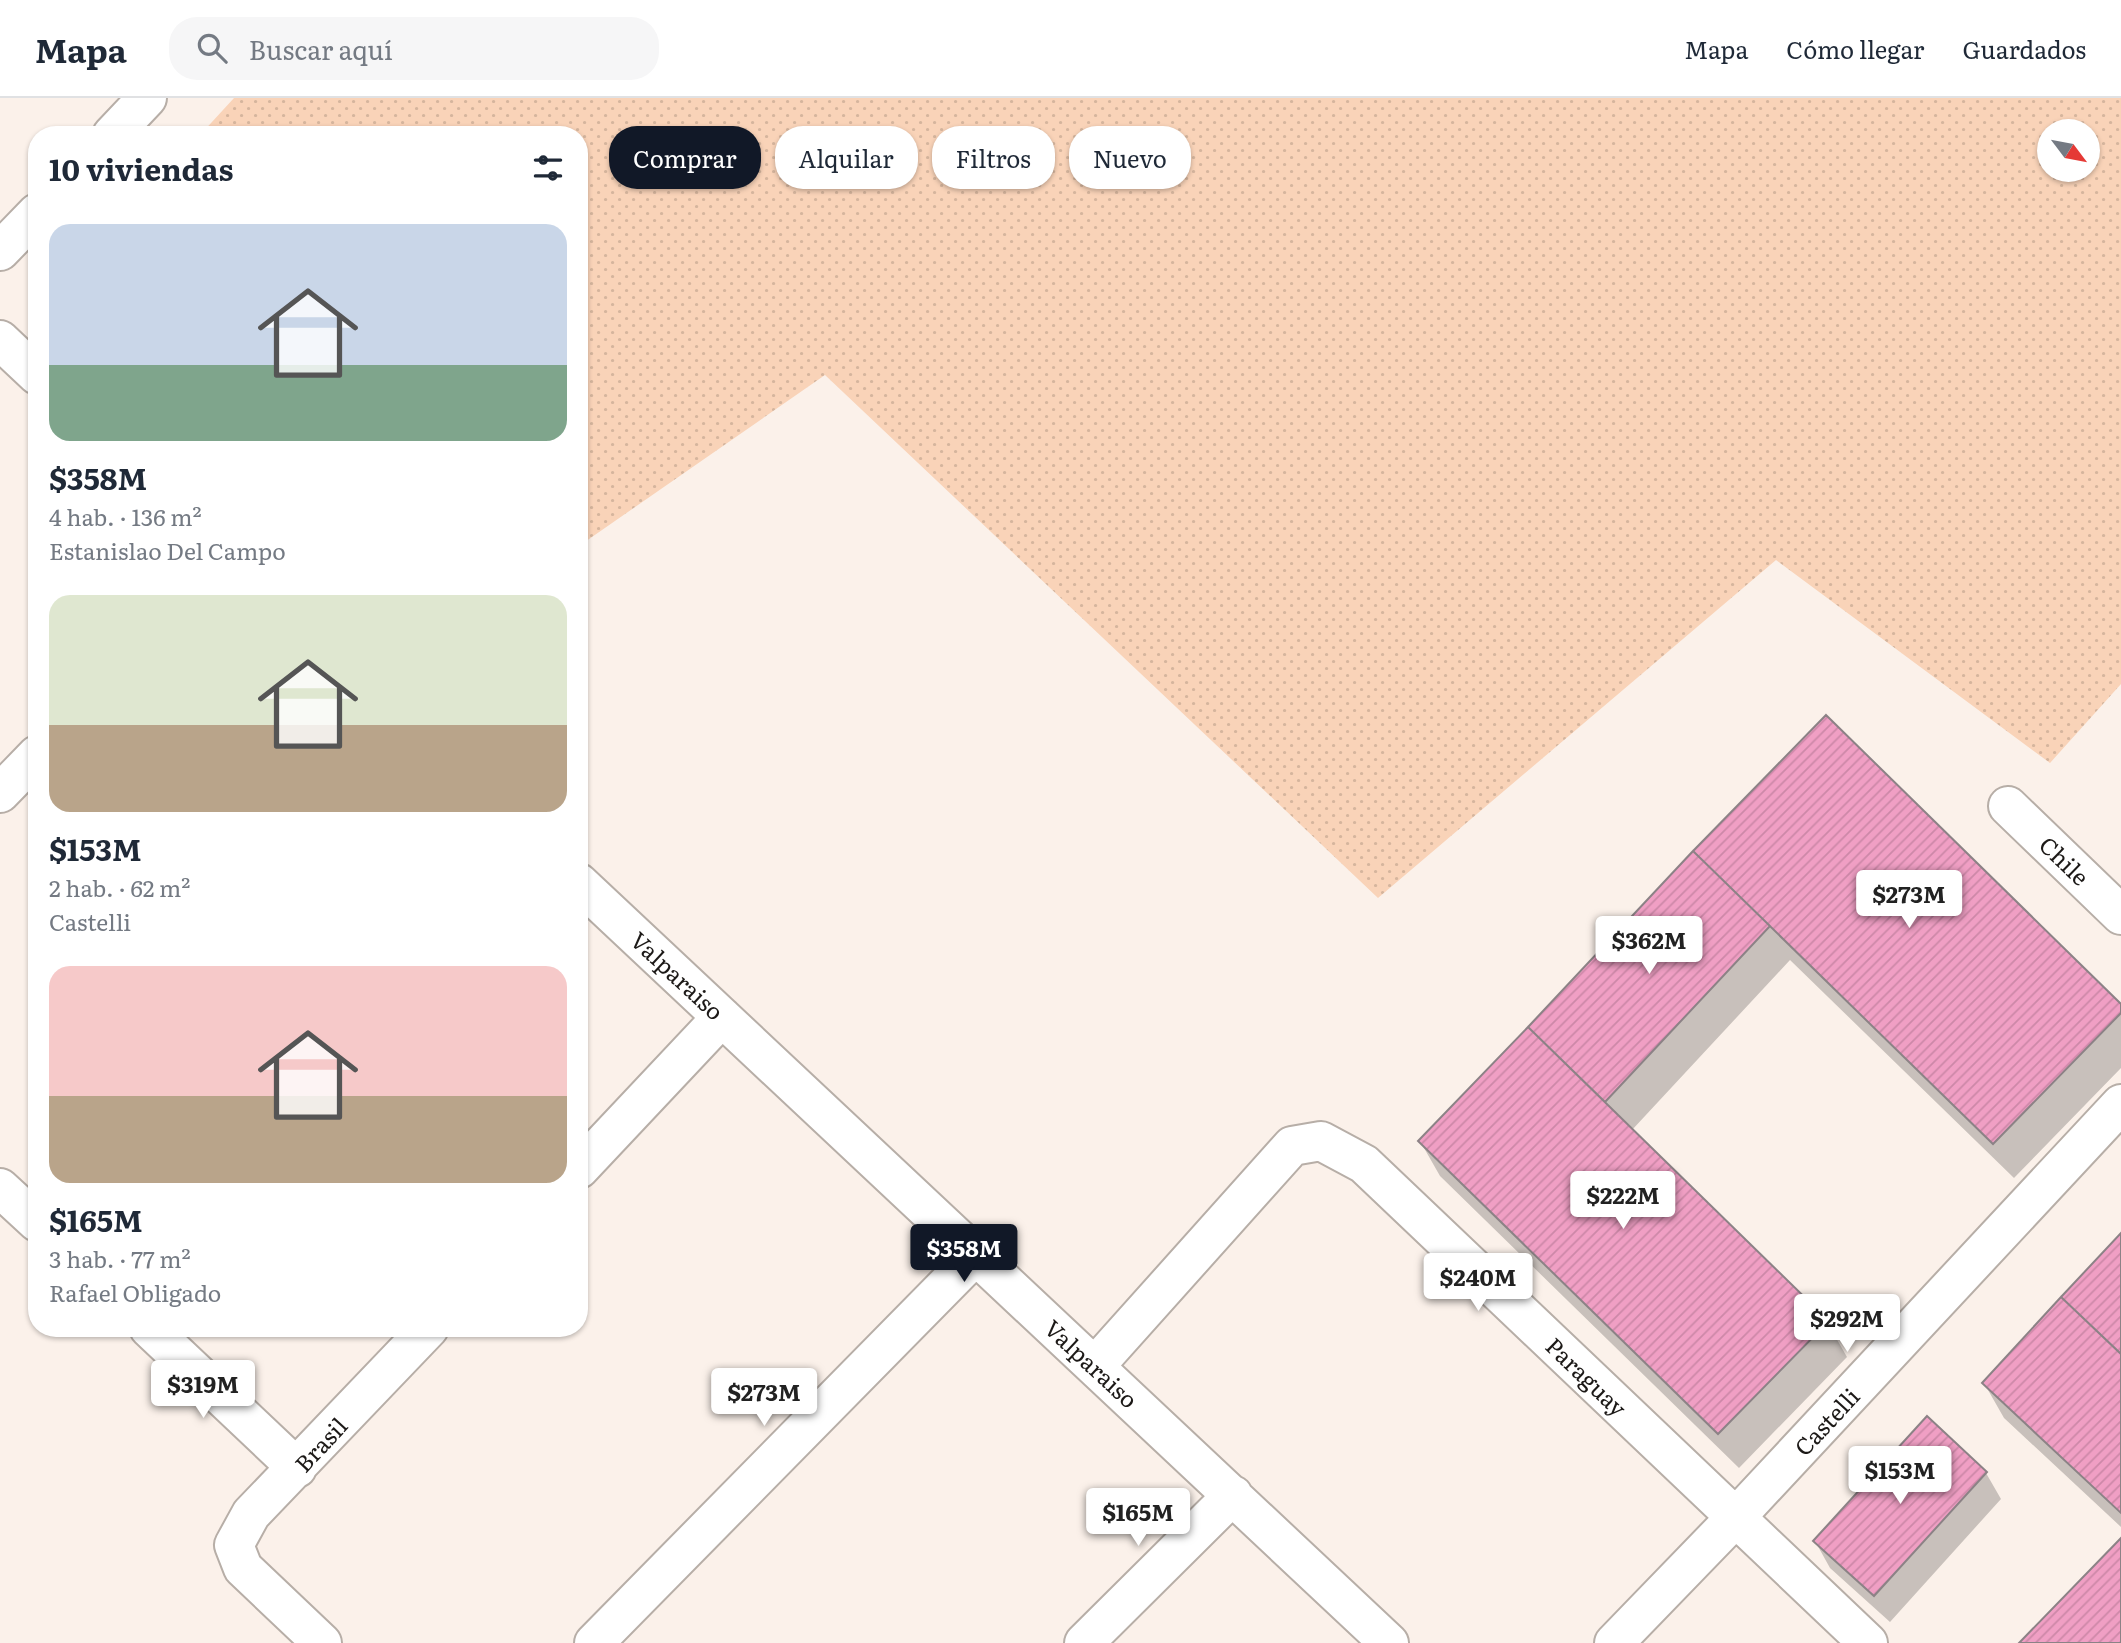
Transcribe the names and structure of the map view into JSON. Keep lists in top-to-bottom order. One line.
{"streets":{"street":["Chile","Valparaiso","Paraguay","Castelli","Brasil"]},"crossings":[["Valparaiso","Paraguay"],["Paraguay","Castelli"]],"north":"bottom right","page":{"header":"Mapa","search":"Buscar aquí","nav":["Mapa","Cómo llegar","Guardados"],"chip":["Comprar","Alquilar","Filtros","Nuevo"],"heading":"10 viviendas","list":[{"name":"$358M","note":"4 hab. · 136 m² · Estanislao Del Campo"},{"name":"$153M","note":"2 hab. · 62 m² · Castelli"},{"name":"$165M","note":"3 hab. · 77 m² · Rafael Obligado"}],"price":["$273M","$362M","$222M","$358M","$240M","$292M","$319M","$273M","$153M","$165M"]}}
